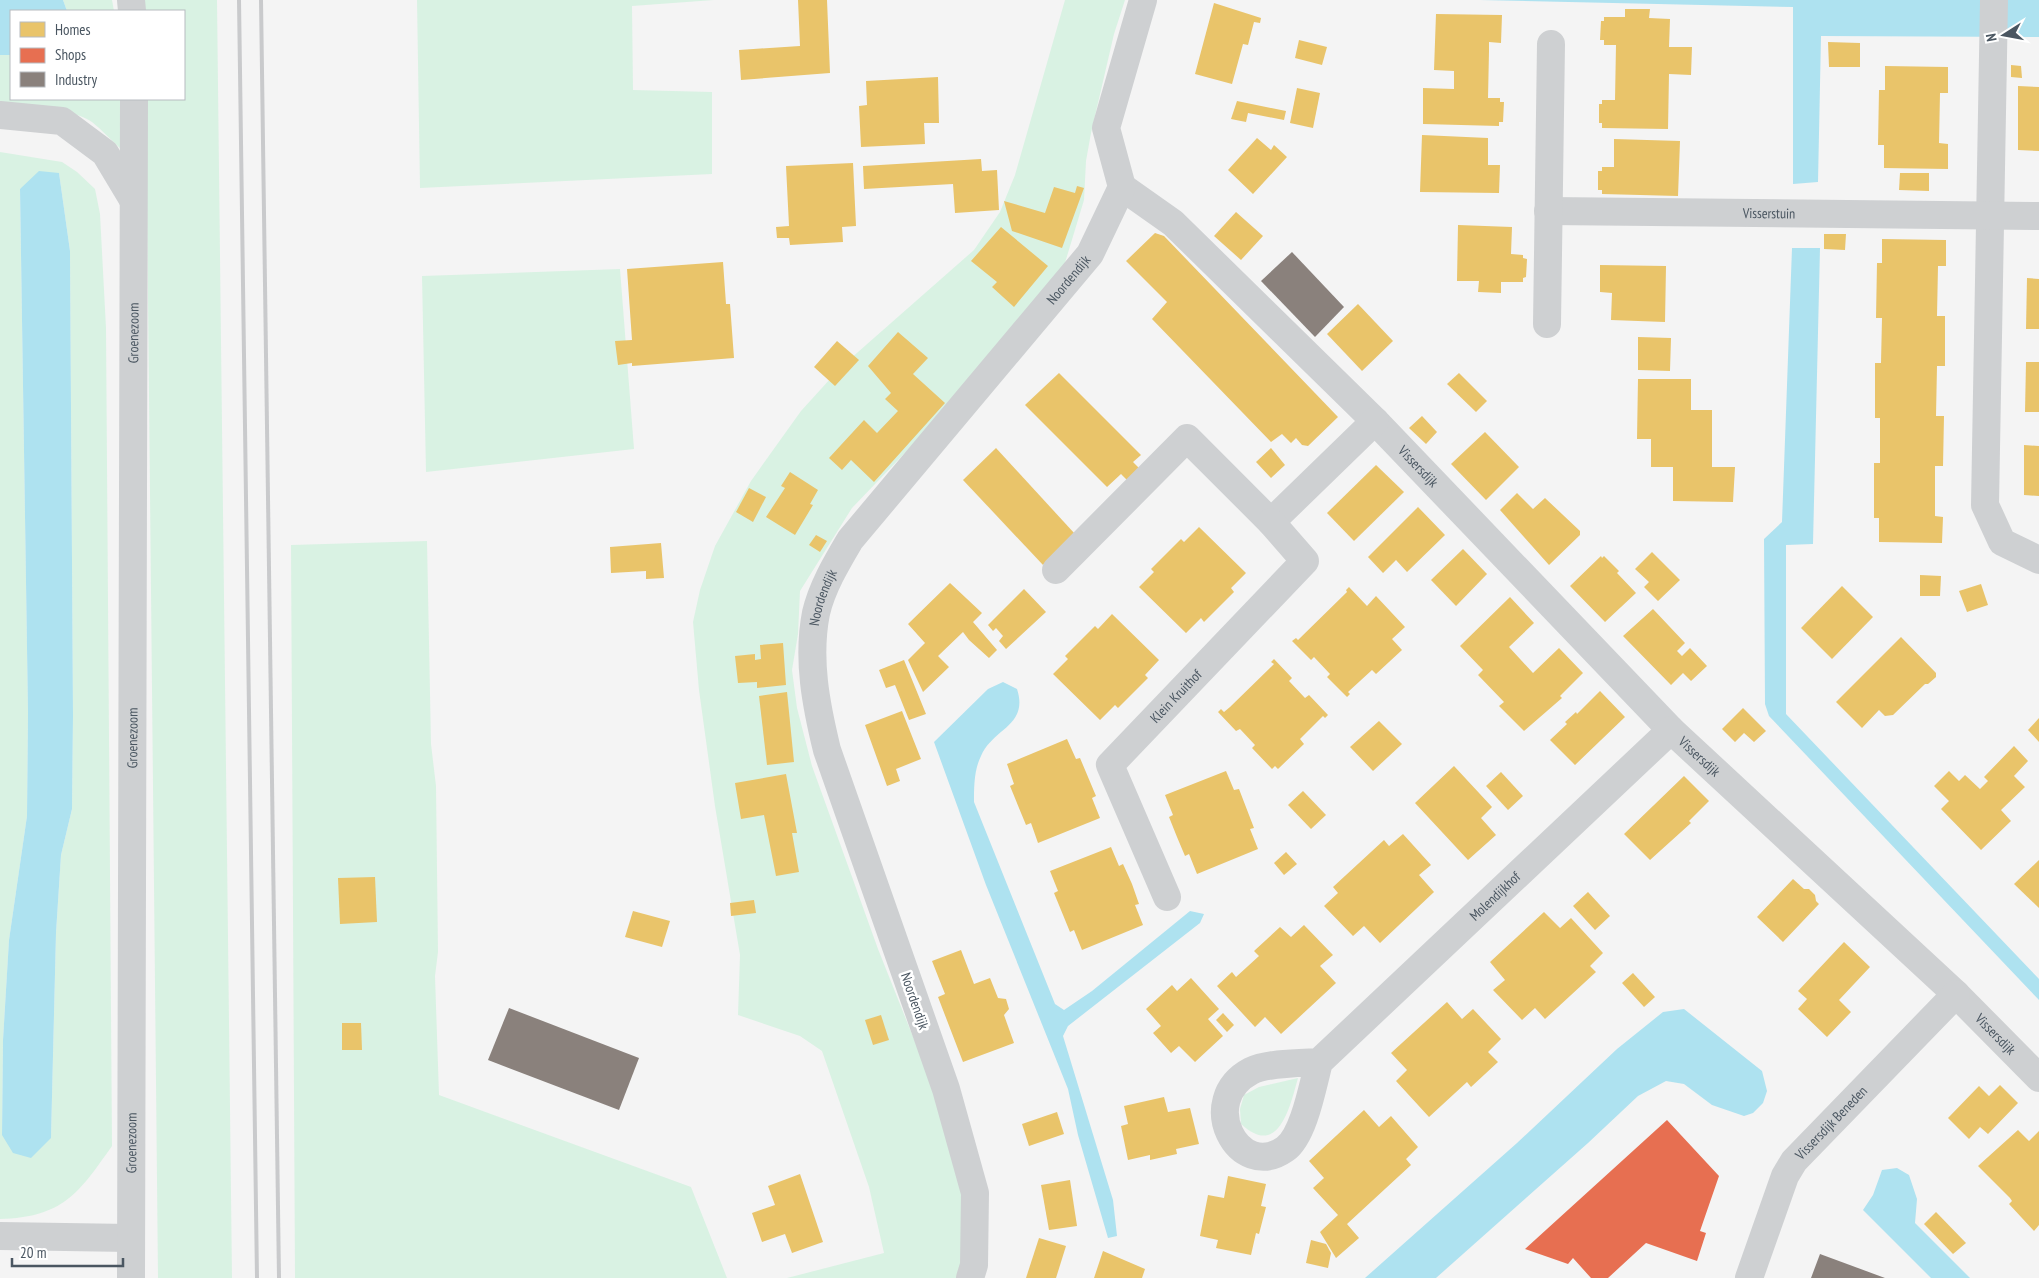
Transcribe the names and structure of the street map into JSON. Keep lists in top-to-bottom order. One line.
{"streets":{"street":["Visserstuin","Noordendijk","Groenezoom","Vissersdijk","Klein Kruithof","Molendijkhof","Vissersdijk Beneden"]},"crossings":[["Noordendijk","Vissersdijk"],["Vissersdijk","Molendijkhof"],["Vissersdijk","Vissersdijk Beneden"]],"legend":["Homes","Shops","Industry"],"scale_bar":"20 m","north":"left"}
